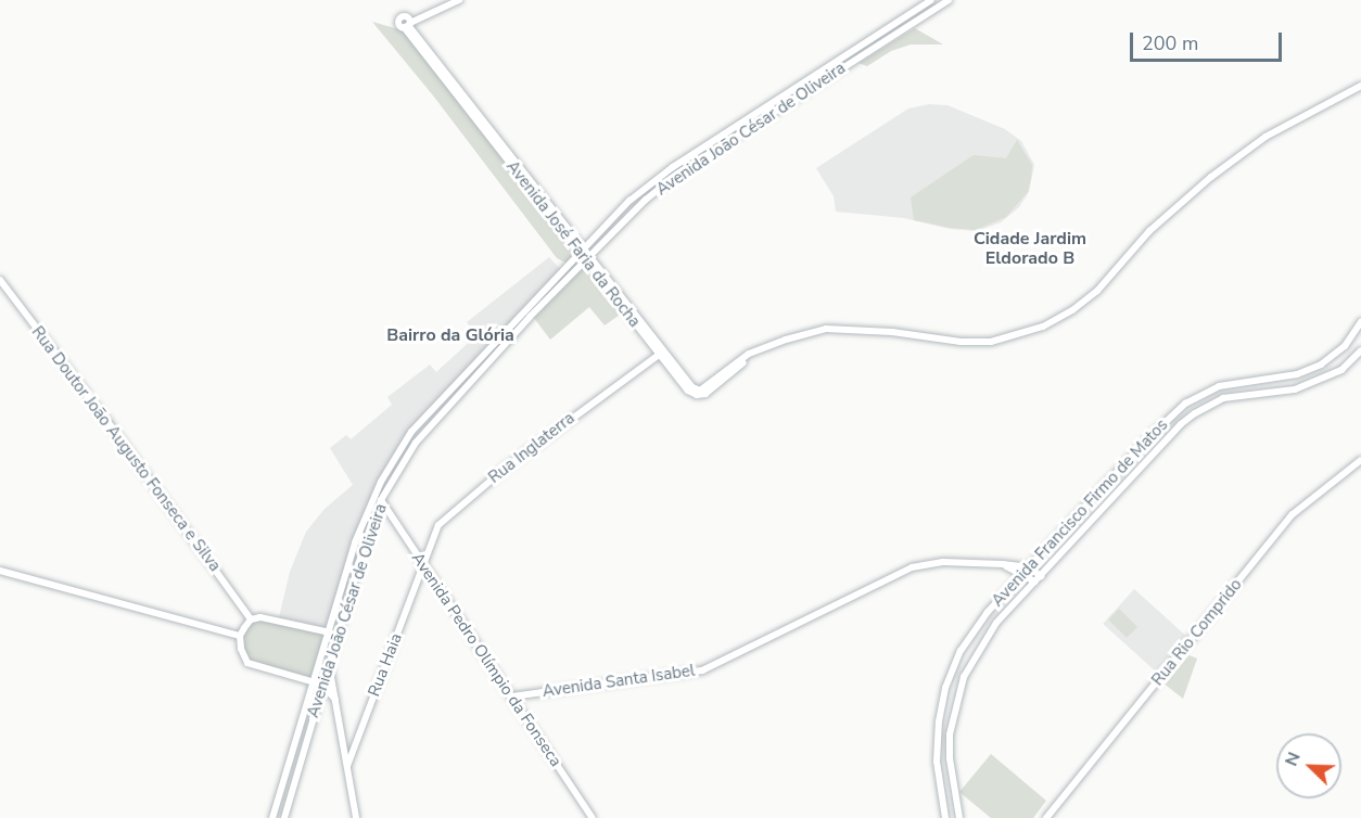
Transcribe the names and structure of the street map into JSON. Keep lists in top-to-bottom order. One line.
{"streets":{"street":["Avenida João César de Oliveira","Avenida José Faria da Rocha","Rua Inglaterra","Rua Doutor João Augusto Fonseca e Silva","Avenida Francisco Firmo de Matos","Rua Rio Comprido","Avenida Pedro Olímpio da Fonseca","Rua Haia","Avenida Santa Isabel"]},"crossings":[["Avenida João César de Oliveira","Avenida José Faria da Rocha"],["Avenida João César de Oliveira","Avenida Pedro Olímpio da Fonseca"],["Avenida José Faria da Rocha","Rua Inglaterra"],["Rua Inglaterra","Avenida Pedro Olímpio da Fonseca"],["Rua Inglaterra","Rua Haia"],["Avenida Francisco Firmo de Matos","Avenida Santa Isabel"],["Avenida Pedro Olímpio da Fonseca","Rua Haia"],["Avenida Pedro Olímpio da Fonseca","Avenida Santa Isabel"]],"districts":["Cidade Jardim Eldorado B","Bairro da Glória"],"scale_bar":"200 m","north":"top left"}
